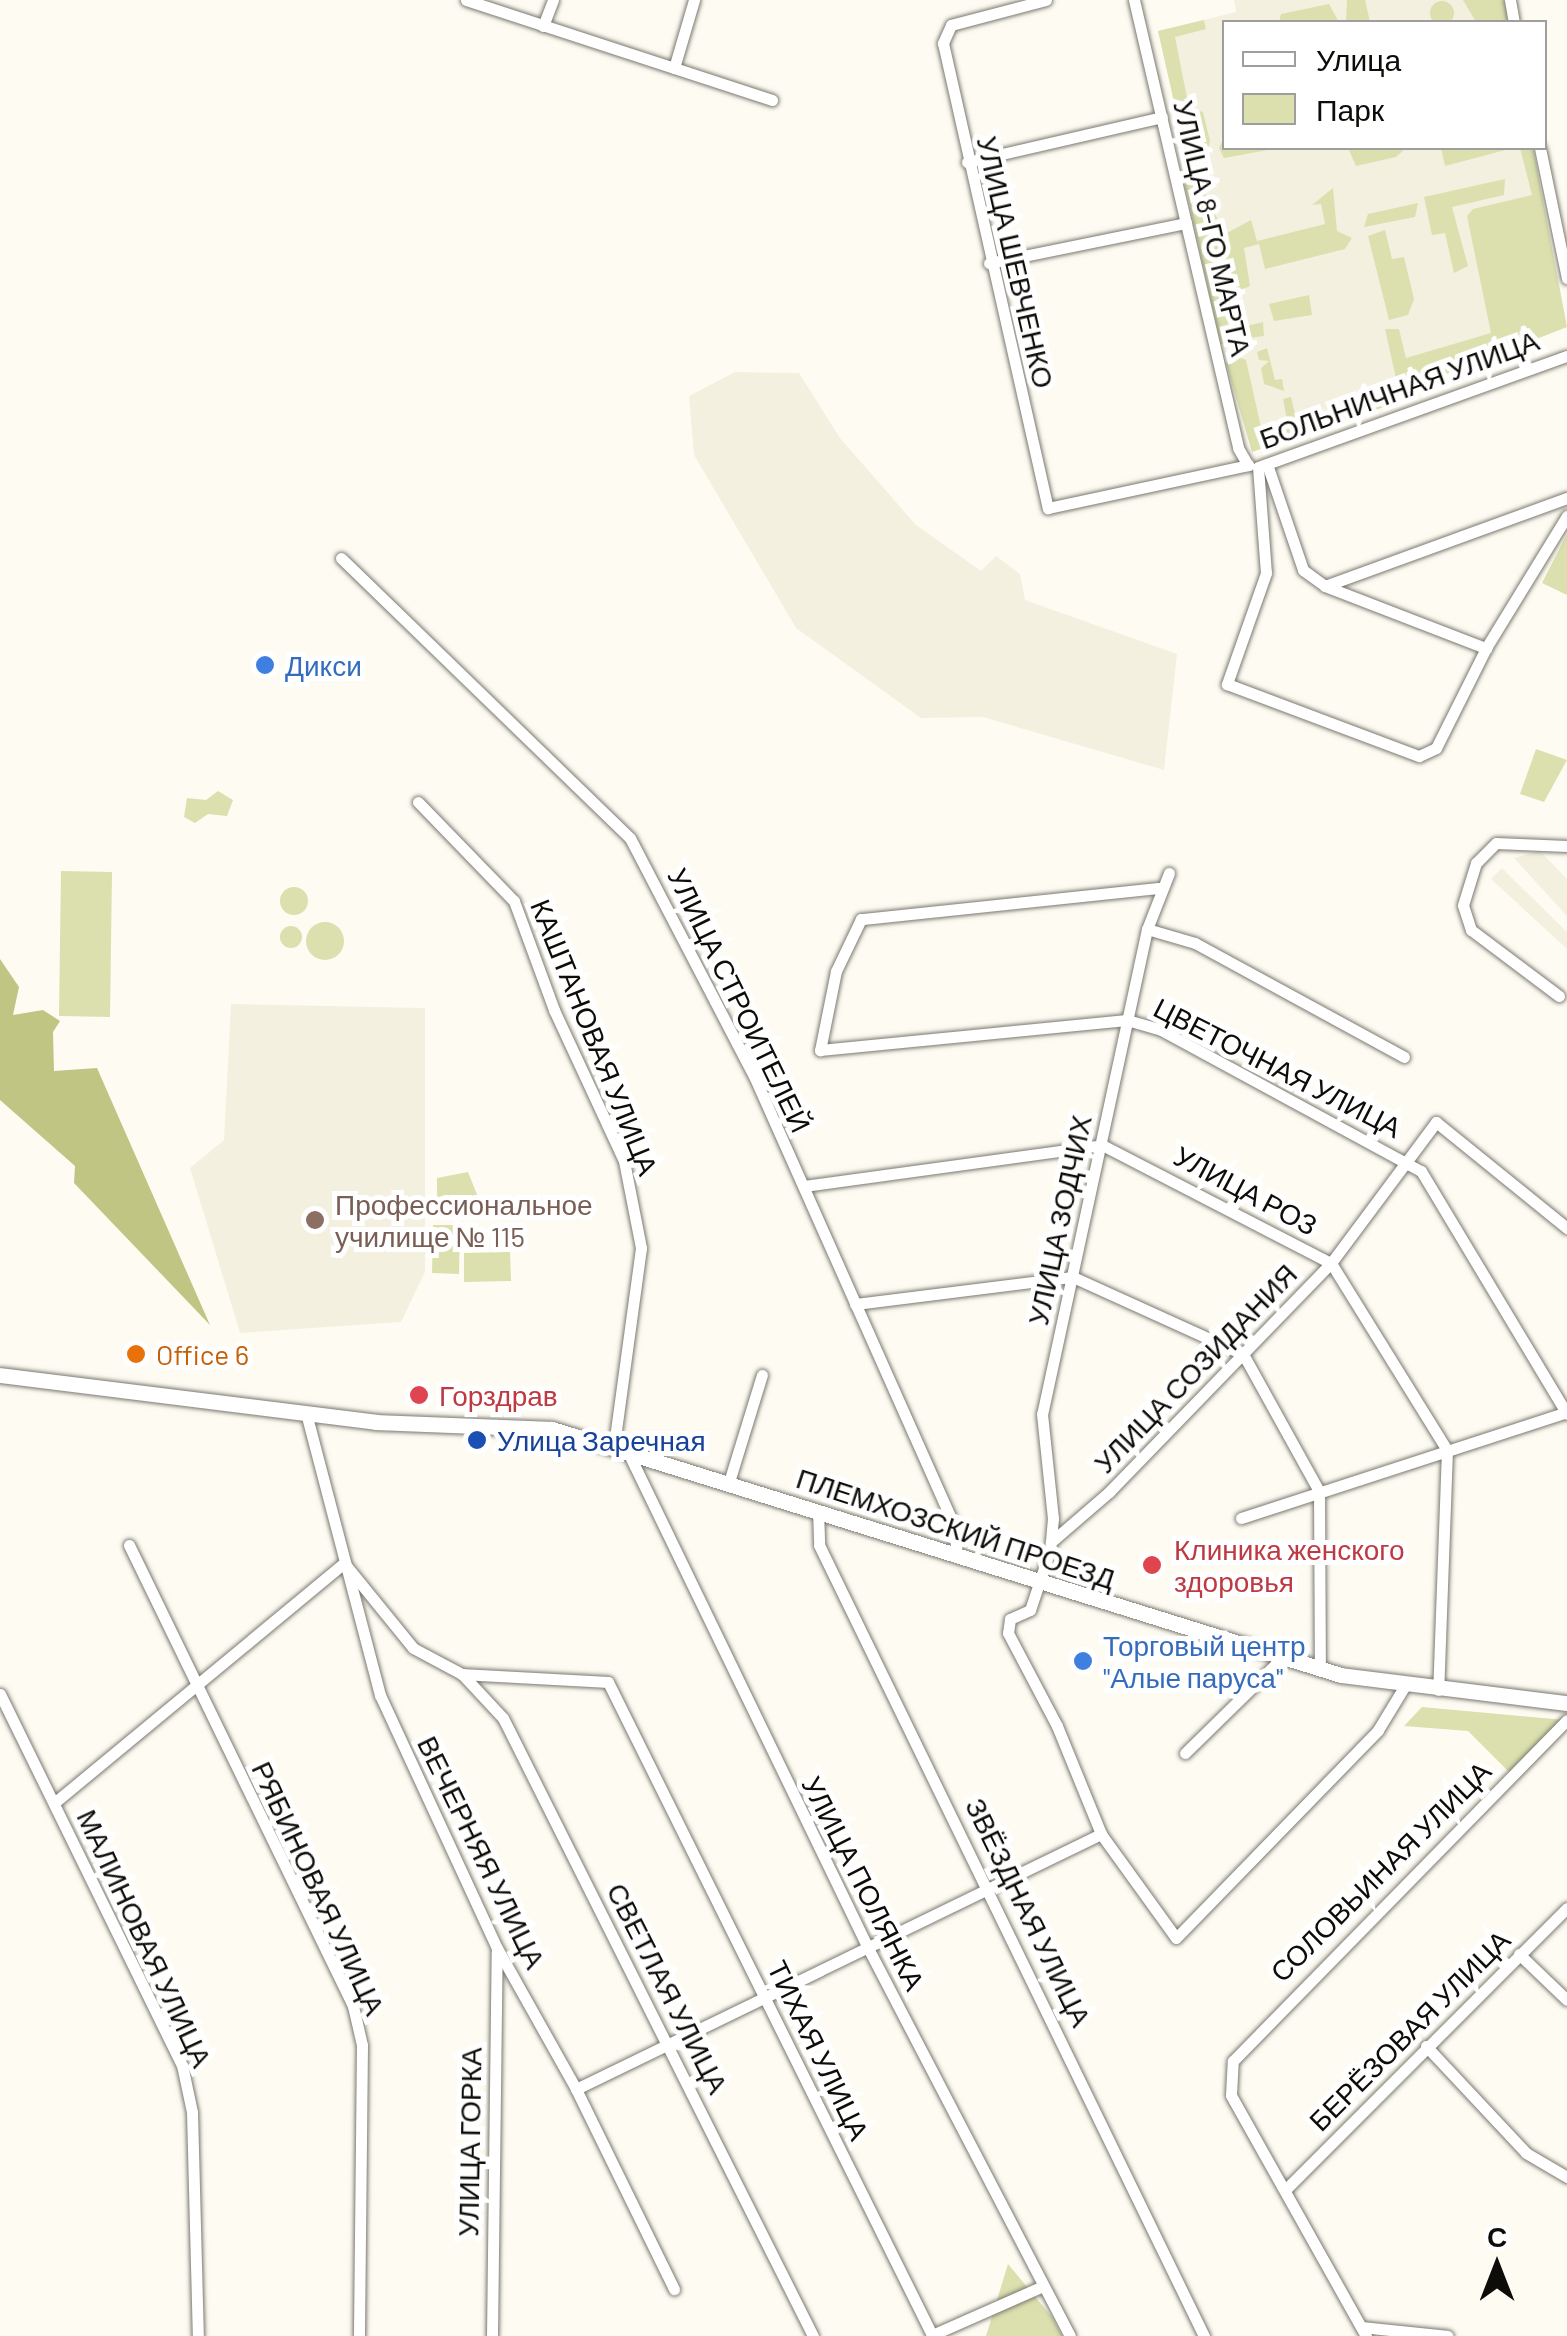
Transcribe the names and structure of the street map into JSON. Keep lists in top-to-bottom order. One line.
{"streets":{"main road":["ПЛЕМХОЗСКИЙ ПРОЕЗД"],"street":["УЛИЦА 8-ГО МАРТА","УЛИЦА ШЕВЧЕНКО","БОЛЬНИЧНАЯ УЛИЦА","УЛИЦА СТРОИТЕЛЕЙ","КАШТАНОВАЯ УЛИЦА","ЦВЕТОЧНАЯ УЛИЦА","УЛИЦА РОЗ","УЛИЦА ЗОДЧИХ","УЛИЦА СОЗИДАНИЯ","ВЕЧЕРНЯЯ УЛИЦА","СОЛОВЬИНАЯ УЛИЦА","УЛИЦА ПОЛЯНКА","РЯБИНОВАЯ УЛИЦА","ЗВЁЗДНАЯ УЛИЦА","МАЛИНОВАЯ УЛИЦА","СВЕТЛАЯ УЛИЦА","БЕРЁЗОВАЯ УЛИЦА","ТИХАЯ УЛИЦА","УЛИЦА ГОРКА"]},"crossings":[["УЛИЦА 8-ГО МАРТА","БОЛЬНИЧНАЯ УЛИЦА"],["УЛИЦА ШЕВЧЕНКО","БОЛЬНИЧНАЯ УЛИЦА"],["УЛИЦА СТРОИТЕЛЕЙ","ПЛЕМХОЗСКИЙ ПРОЕЗД"],["КАШТАНОВАЯ УЛИЦА","ПЛЕМХОЗСКИЙ ПРОЕЗД"],["КАШТАНОВАЯ УЛИЦА","УЛИЦА ПОЛЯНКА"],["ЦВЕТОЧНАЯ УЛИЦА","УЛИЦА ЗОДЧИХ"],["ЦВЕТОЧНАЯ УЛИЦА","УЛИЦА СОЗИДАНИЯ"],["УЛИЦА РОЗ","УЛИЦА ЗОДЧИХ"],["УЛИЦА РОЗ","УЛИЦА СОЗИДАНИЯ"],["УЛИЦА ЗОДЧИХ","УЛИЦА СОЗИДАНИЯ"],["УЛИЦА ЗОДЧИХ","ПЛЕМХОЗСКИЙ ПРОЕЗД"],["ПЛЕМХОЗСКИЙ ПРОЕЗД","ВЕЧЕРНЯЯ УЛИЦА"],["ПЛЕМХОЗСКИЙ ПРОЕЗД","УЛИЦА ПОЛЯНКА"],["ПЛЕМХОЗСКИЙ ПРОЕЗД","ЗВЁЗДНАЯ УЛИЦА"],["ВЕЧЕРНЯЯ УЛИЦА","УЛИЦА ГОРКА"],["СОЛОВЬИНАЯ УЛИЦА","БЕРЁЗОВАЯ УЛИЦА"],["УЛИЦА ПОЛЯНКА","ТИХАЯ УЛИЦА"],["СВЕТЛАЯ УЛИЦА","ТИХАЯ УЛИЦА"]],"places":["Дикси","Профессиональное училище № 115","Office 6","Горздрав","Улица Заречная","Клиника женского здоровья","Торговый центр \"Алые паруса\""],"legend":["Улица","Парк"],"north":"top"}
